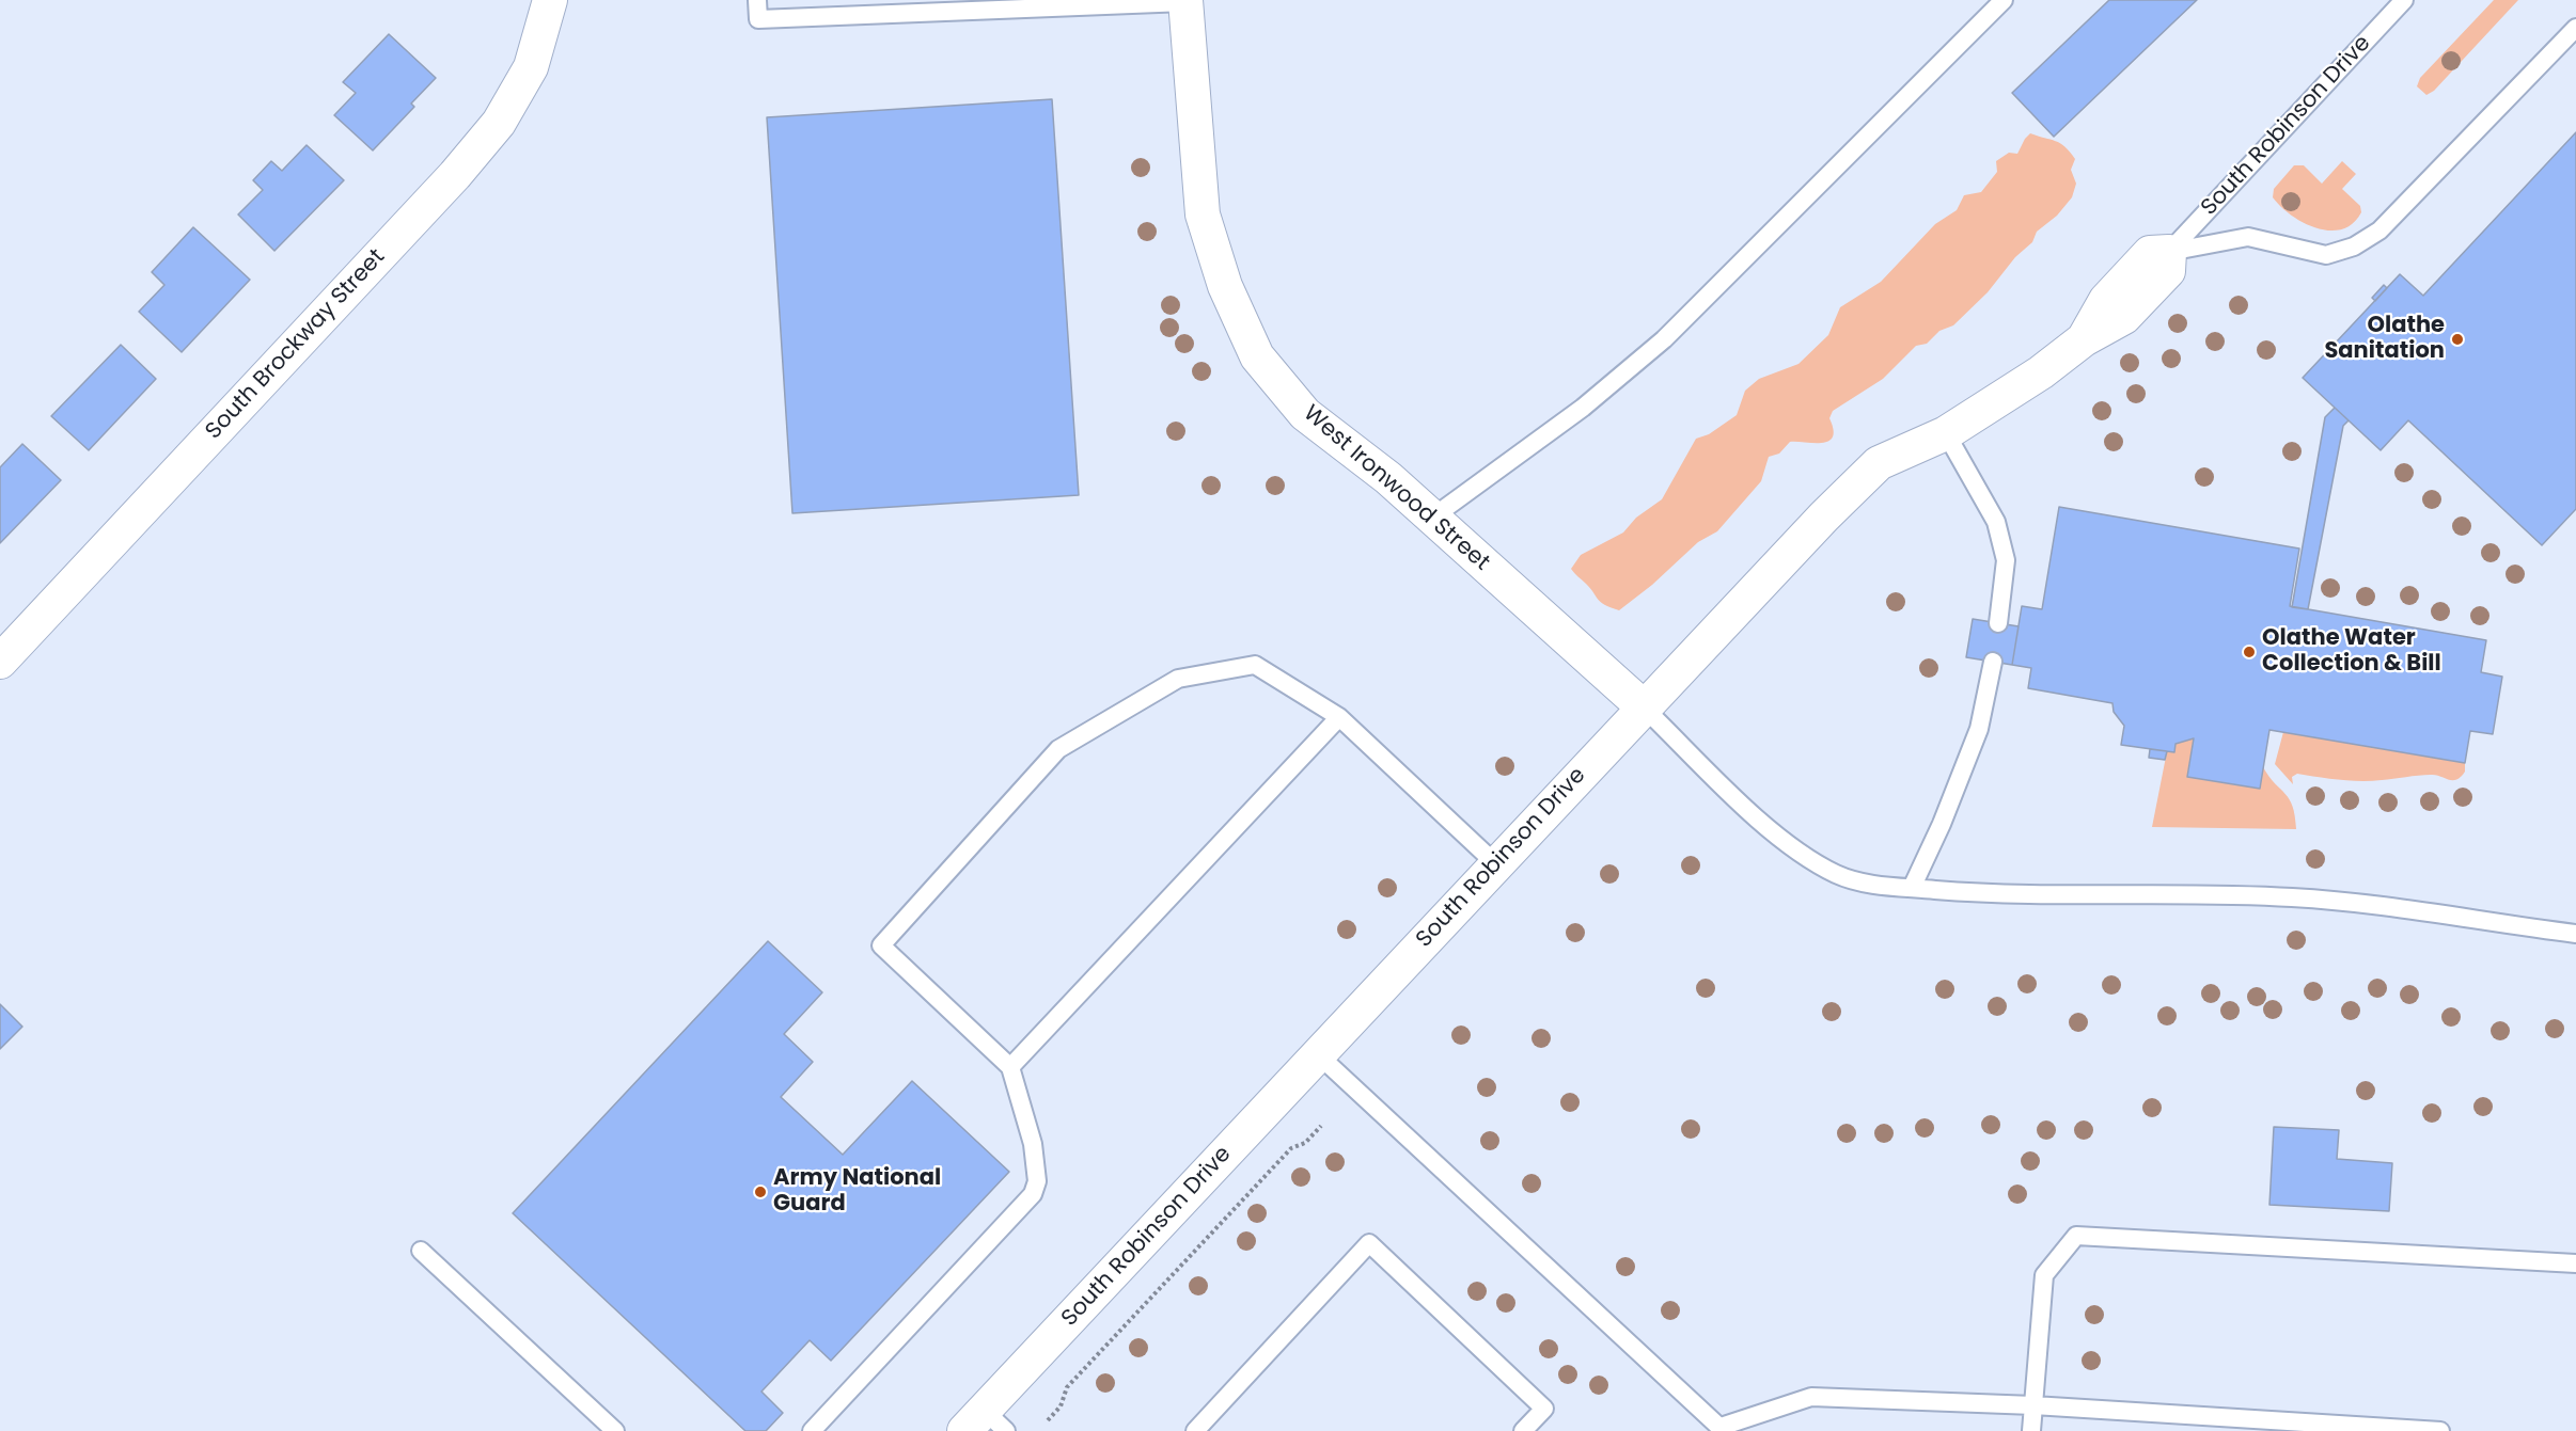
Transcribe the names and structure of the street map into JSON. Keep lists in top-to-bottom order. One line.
{"streets":{"street":["South Robinson Drive","South Brockway Street","West Ironwood Street"]},"crossings":[["South Robinson Drive","West Ironwood Street"]],"places":["Olathe Sanitation","Olathe Water Collection & Bill","Army National Guard"]}
